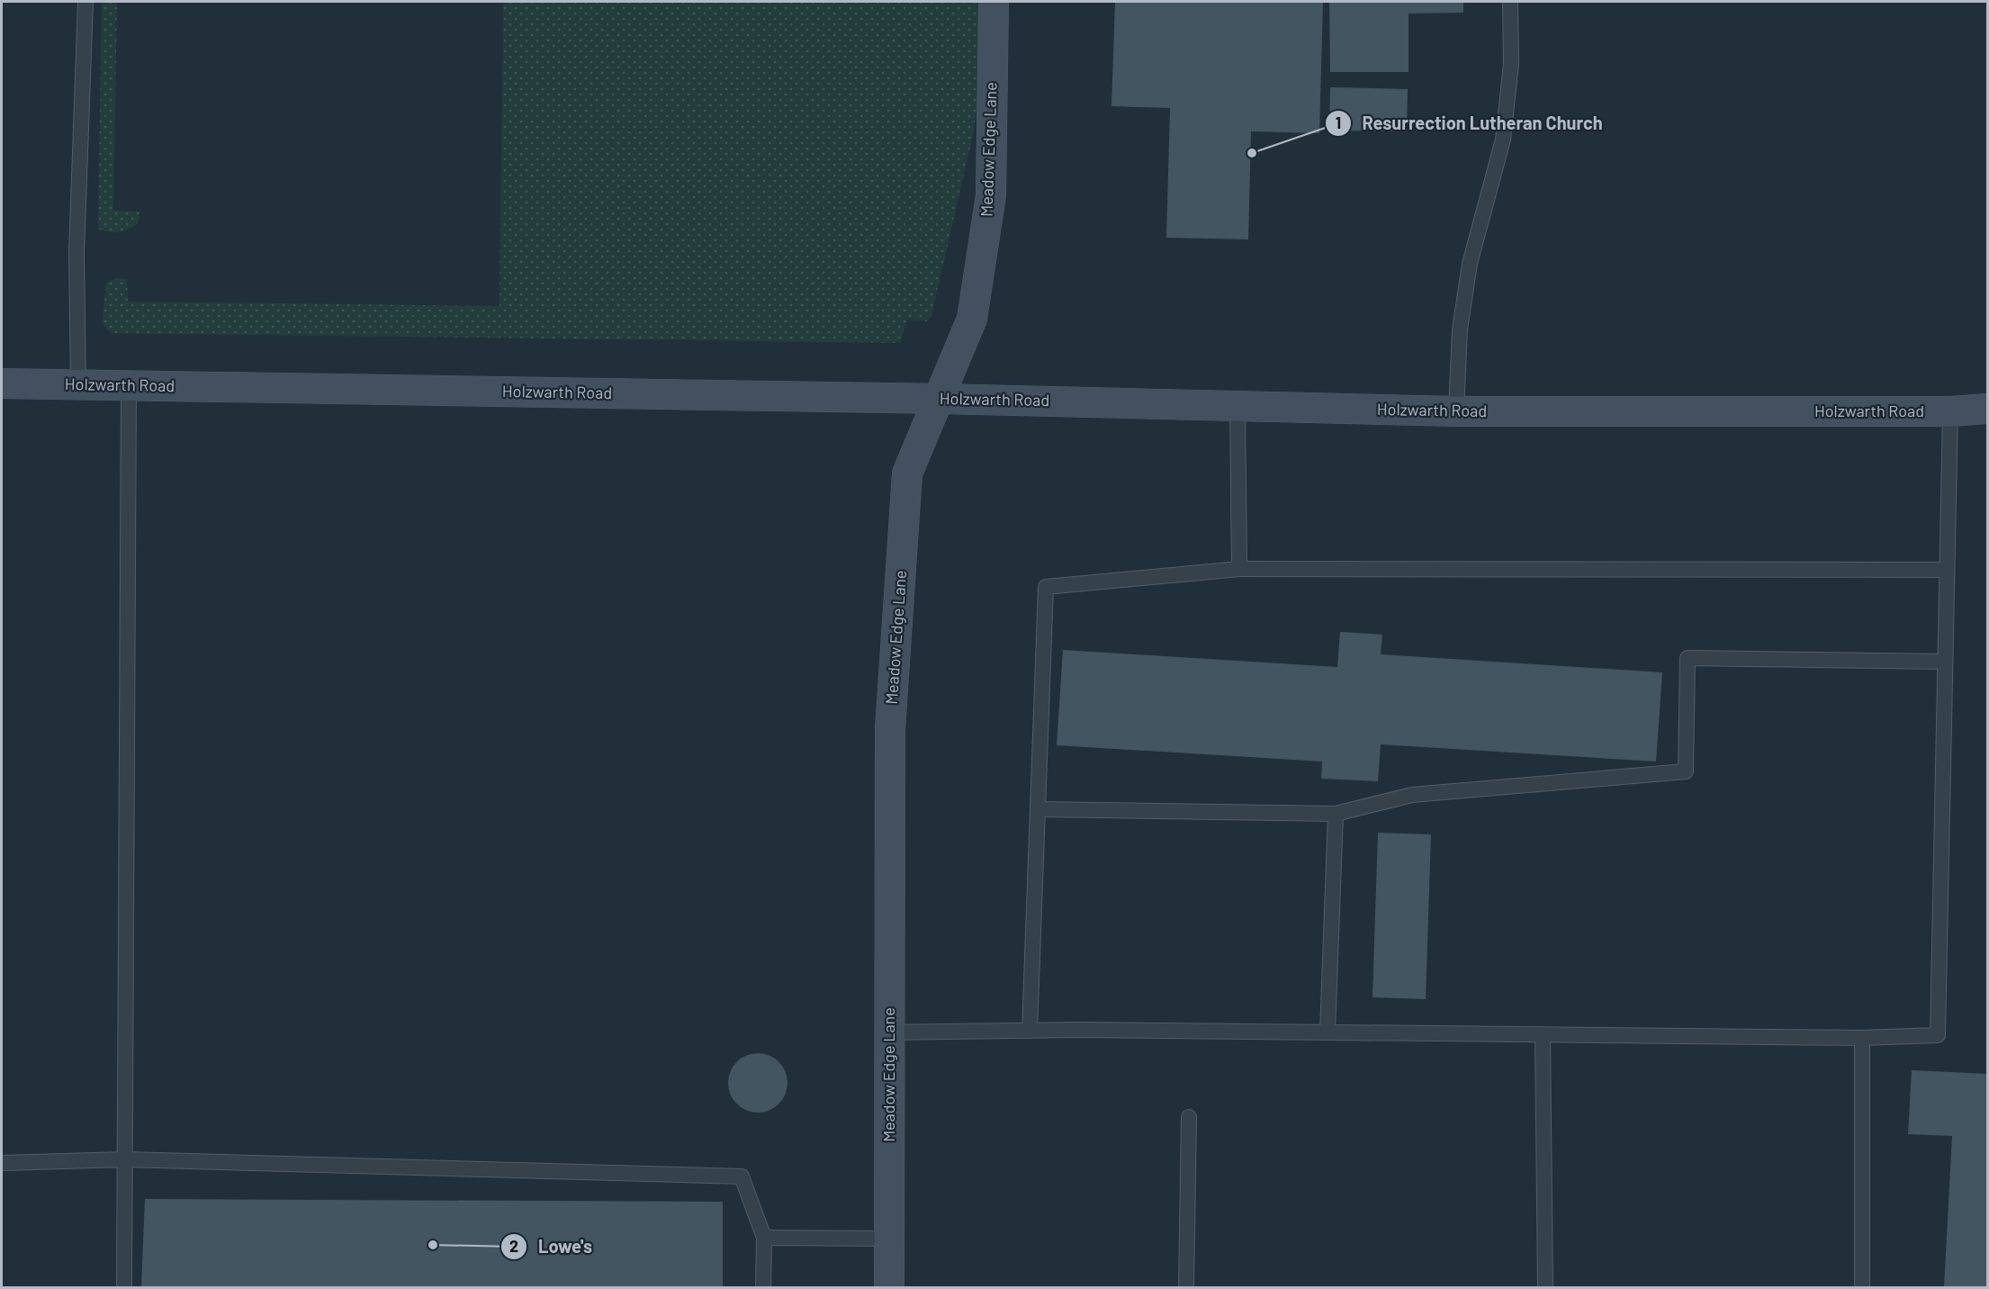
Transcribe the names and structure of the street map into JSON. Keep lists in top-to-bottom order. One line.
{"streets":{"main road":["Meadow Edge Lane","Holzwarth Road"]},"crossings":[["Meadow Edge Lane","Holzwarth Road"]],"places":["Resurrection Lutheran Church","Lowe's"]}
